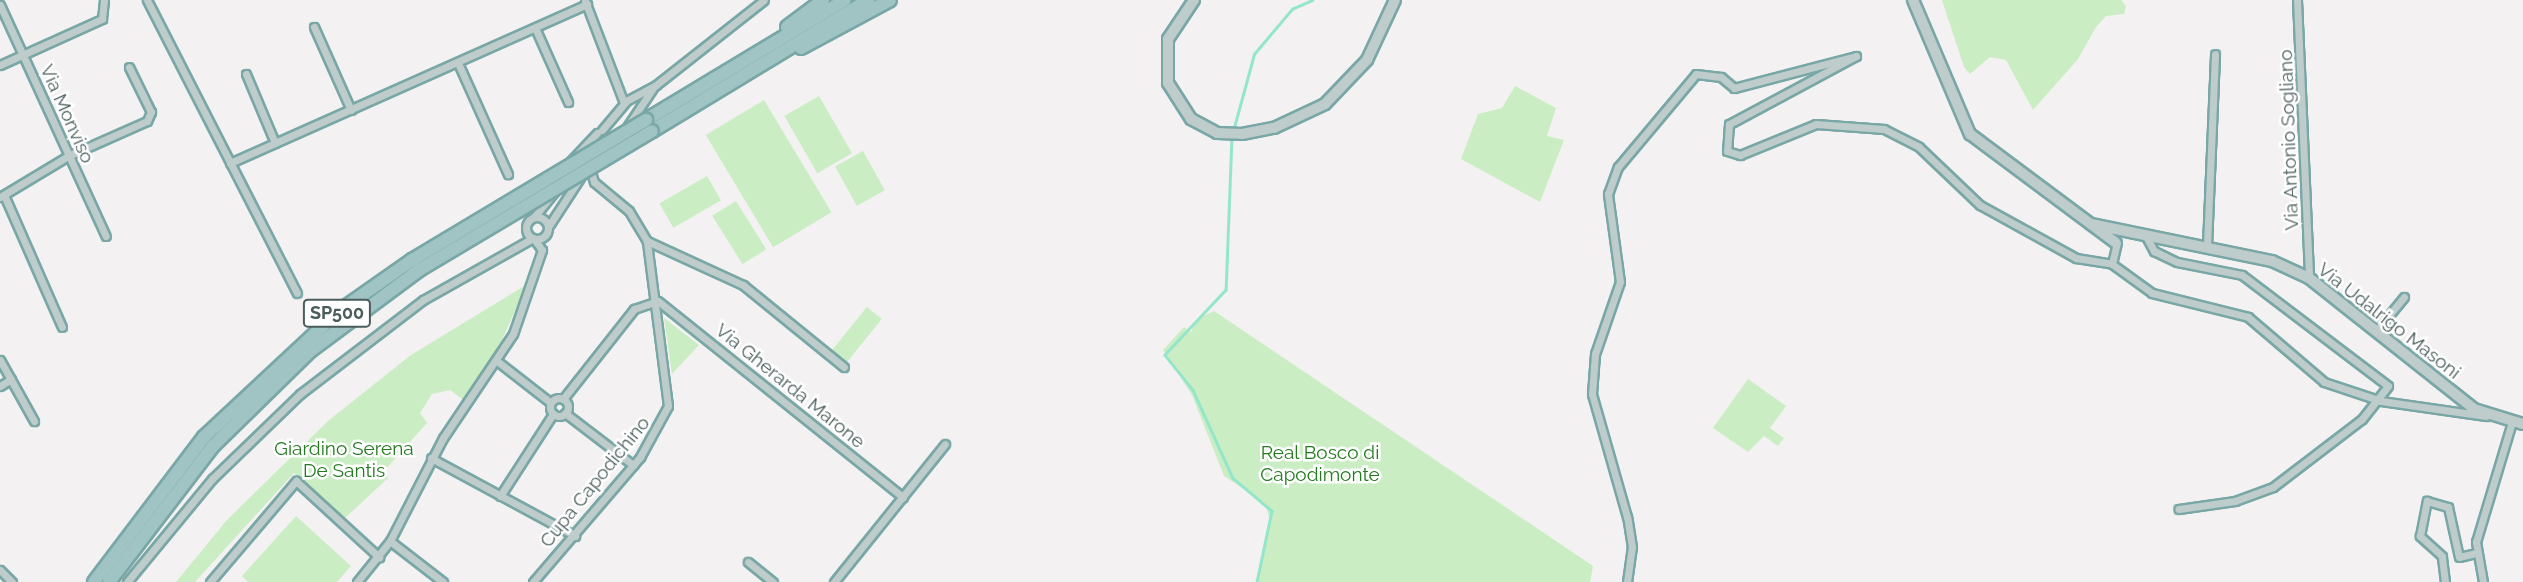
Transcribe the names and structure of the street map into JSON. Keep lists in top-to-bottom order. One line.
{"streets":{"highway":["SP500"],"street":["Via Monviso","Via Antonio Sogliano","Via Udalrigo Masoni","Via Gherarda Marone","Cupa Capodichino"]},"crossings":[["Via Antonio Sogliano","Via Udalrigo Masoni"],["Via Gherarda Marone","Cupa Capodichino"]],"parks":["Giardino Serena De Santis","Real Bosco di Capodimonte"]}
